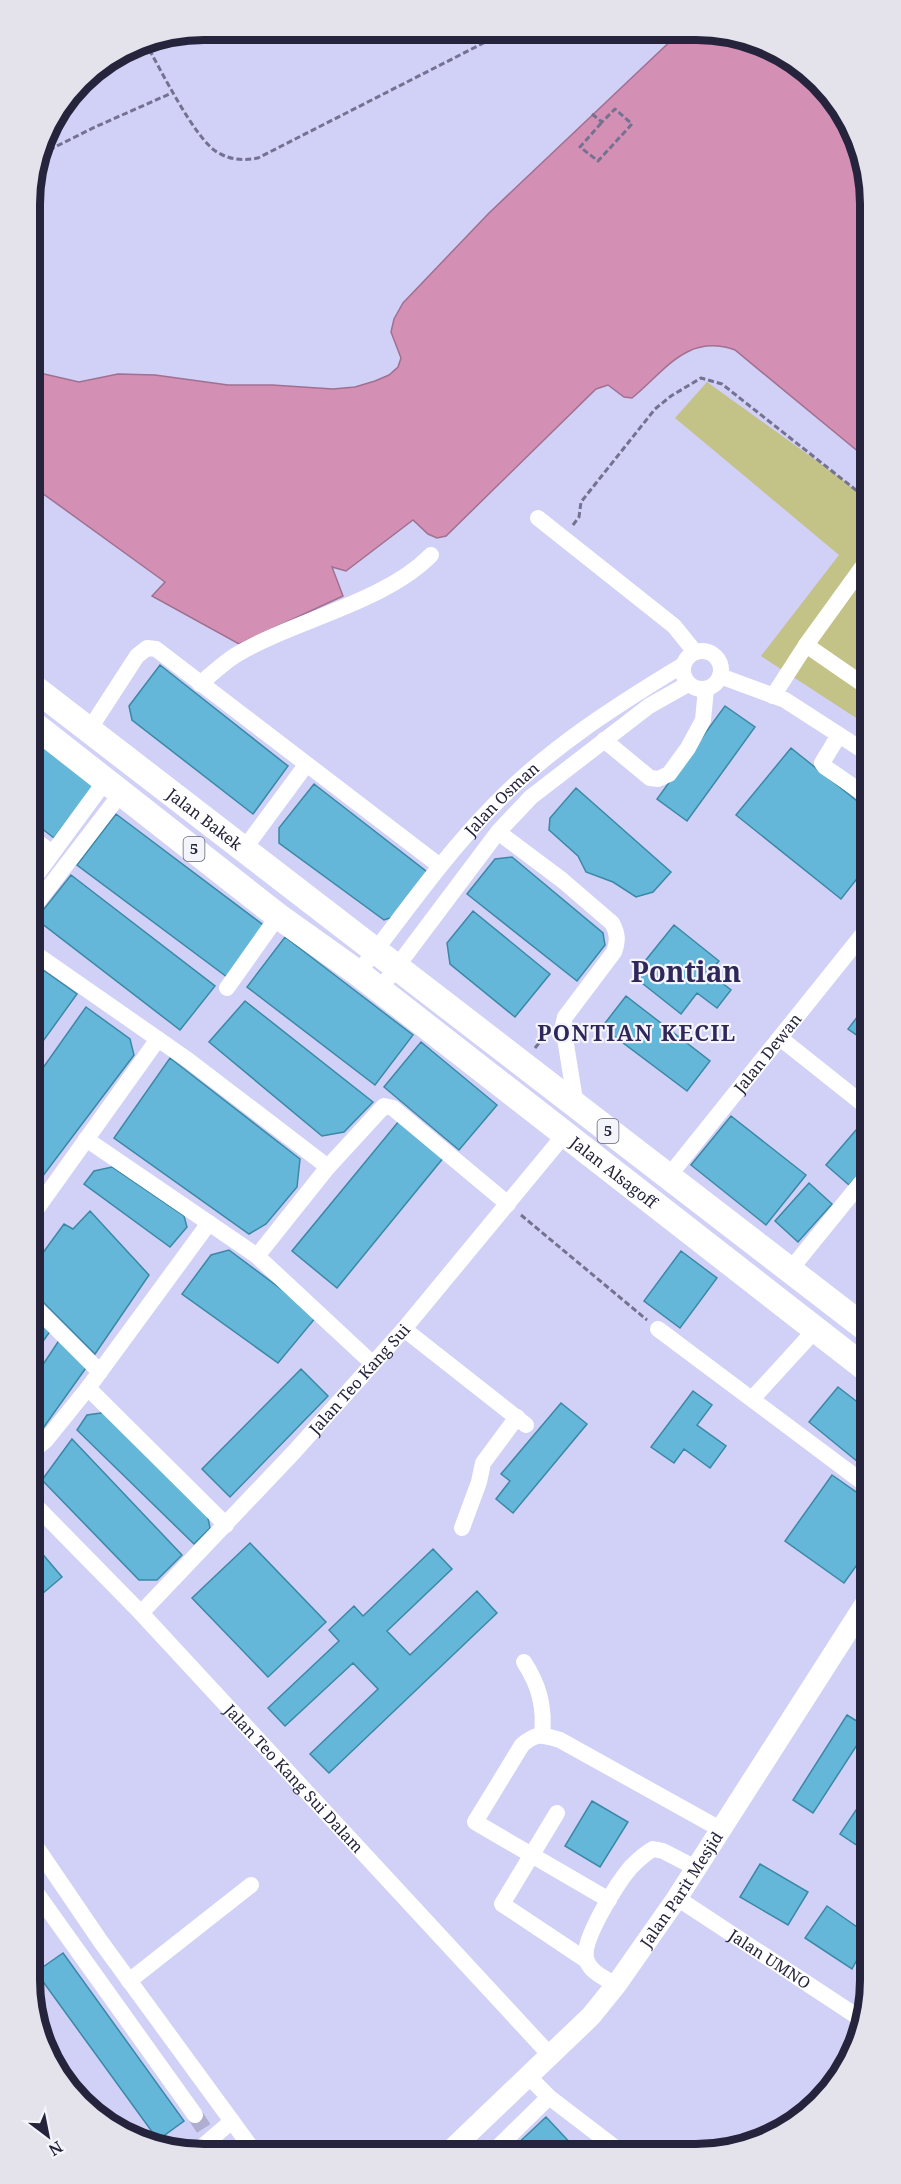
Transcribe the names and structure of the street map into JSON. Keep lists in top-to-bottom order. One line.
{"streets":{"highway":["Jalan Bakek","5","Jalan Alsagoff"],"main road":["Jalan Parit Mesjid"],"street":["Jalan Osman","Jalan Dewan","Jalan Teo Kang Sui","Jalan Teo Kang Sui Dalam","Jalan UMNO"]},"crossings":[["Jalan Osman","Jalan Bakek"],["Jalan Osman","Jalan Alsagoff"],["Jalan Bakek","Jalan Alsagoff"],["Jalan Dewan","Jalan Alsagoff"],["Jalan Alsagoff","Jalan Teo Kang Sui"],["Jalan Teo Kang Sui","Jalan Teo Kang Sui Dalam"],["Jalan Teo Kang Sui Dalam","Jalan Parit Mesjid"],["Jalan Parit Mesjid","Jalan UMNO"]],"districts":["Pontian","PONTIAN KECIL"],"north":"bottom right"}
